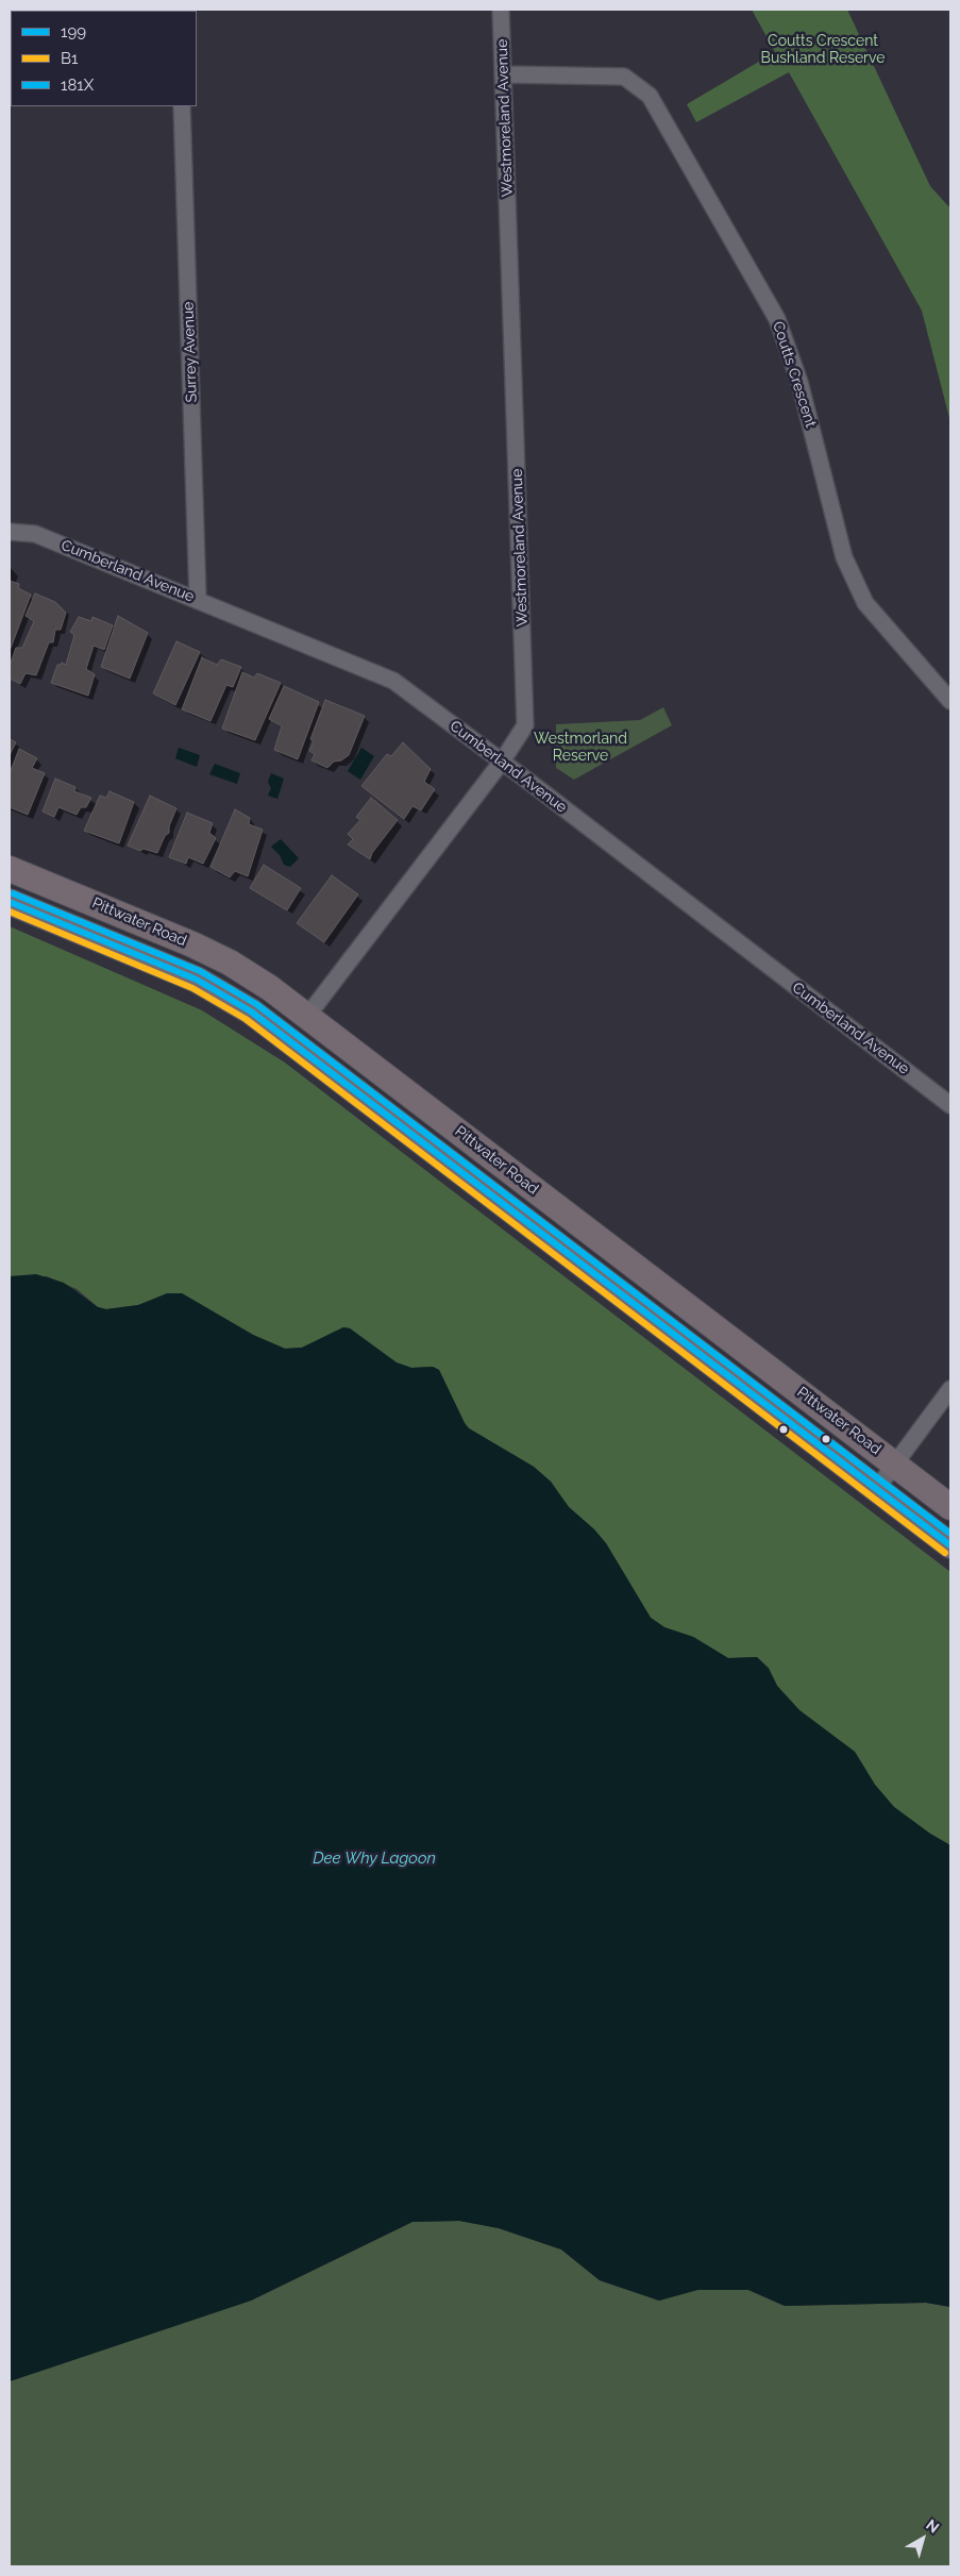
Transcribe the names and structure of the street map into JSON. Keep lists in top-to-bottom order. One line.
{"streets":{"highway":["Pittwater Road"],"street":["Westmoreland Avenue","Surrey Avenue","Coutts Crescent","Cumberland Avenue"]},"crossings":[["Westmoreland Avenue","Coutts Crescent"],["Westmoreland Avenue","Cumberland Avenue"],["Westmoreland Avenue","Pittwater Road"],["Surrey Avenue","Cumberland Avenue"]],"water":["Dee Why Lagoon"],"parks":["Coutts Crescent Bushland Reserve","Westmorland Reserve"],"lines":["transit line 181X","transit line 199","transit line B1"],"legend":["199","B1","181X"],"north":"top right"}
